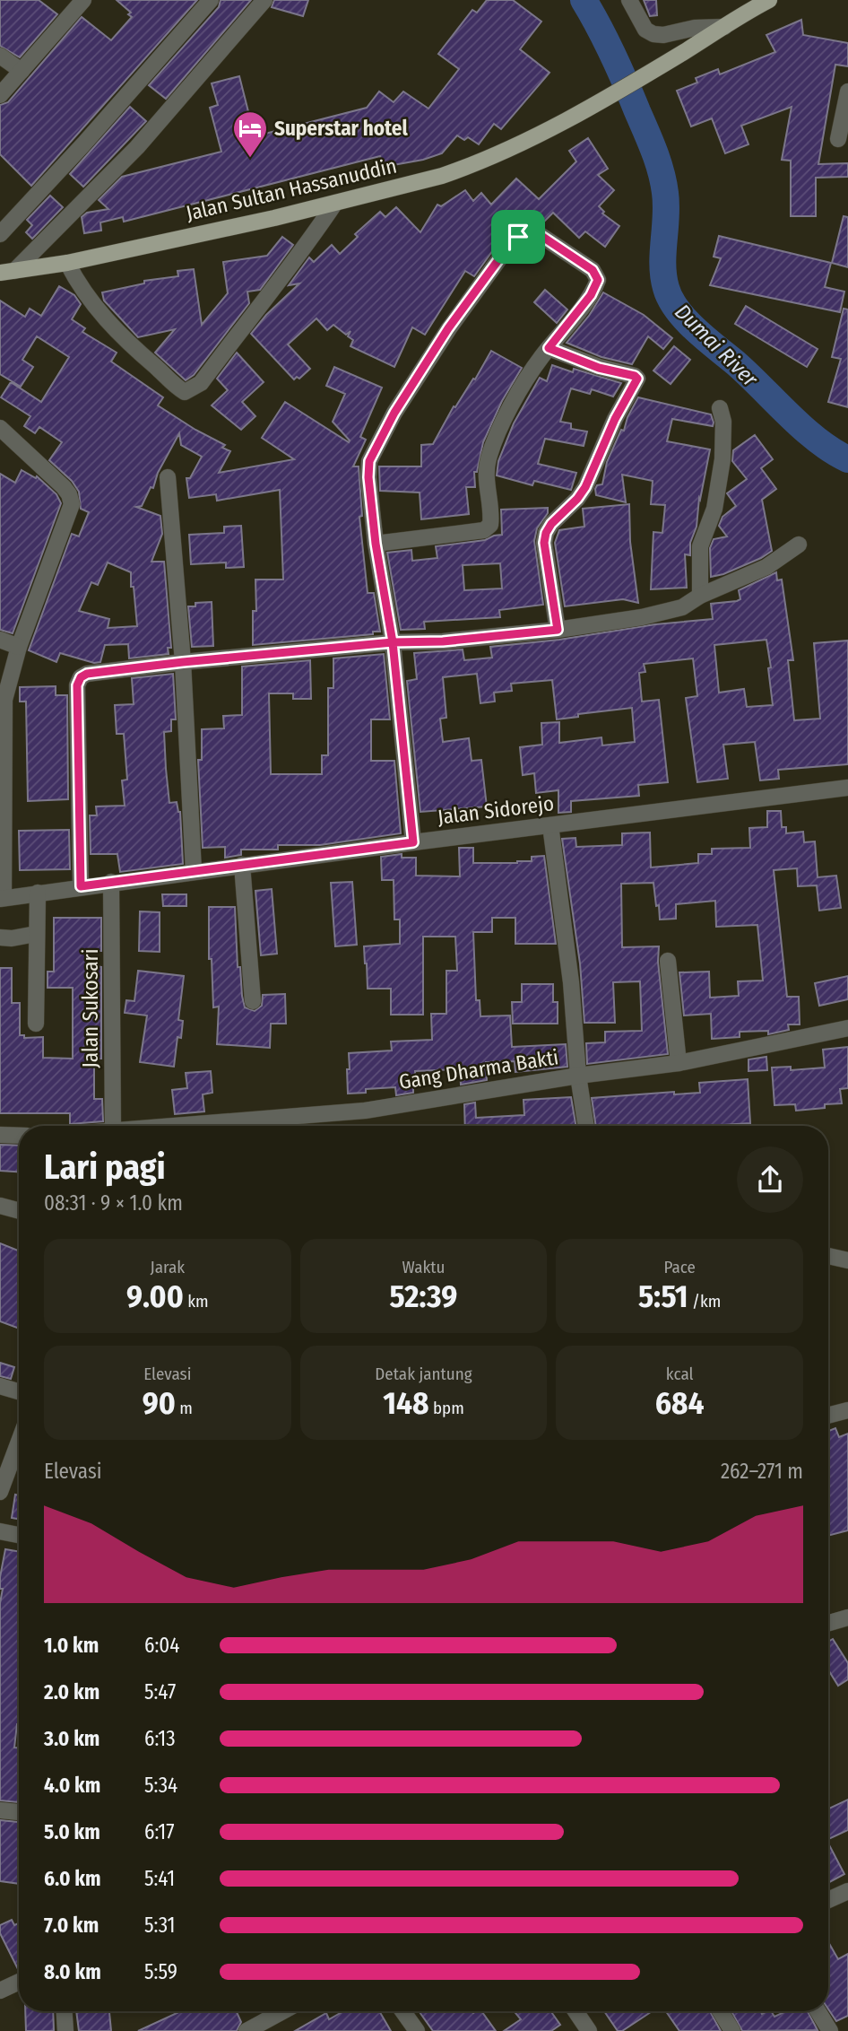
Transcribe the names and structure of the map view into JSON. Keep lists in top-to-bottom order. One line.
{"streets":{"main road":["Jalan Sultan Hassanuddin"],"street":["Jalan Sidorejo","Jalan Sukosari","Gang Dharma Bakti"]},"crossings":[["Jalan Sidorejo","Jalan Sukosari"]],"water":["Dumai River"],"places":{"hotel":["Superstar hotel"]},"page":{"heading":["Lari pagi","08:31 · 9 × 1.0 km"],"stats":[["Jarak","9.00 km"],["Waktu","52:39"],["Pace","5:51 /km"],["Elevasi","90 m"],["Detak jantung","148 bpm"],["kcal","684"]],"chart":["Elevasi","262–271 m"],"list":[{"name":"1.0 km","note":"6:04"},{"name":"2.0 km","note":"5:47"},{"name":"3.0 km","note":"6:13"},{"name":"4.0 km","note":"5:34"},{"name":"5.0 km","note":"6:17"},{"name":"6.0 km","note":"5:41"},{"name":"7.0 km","note":"5:31"},{"name":"8.0 km","note":"5:59"}]}}
